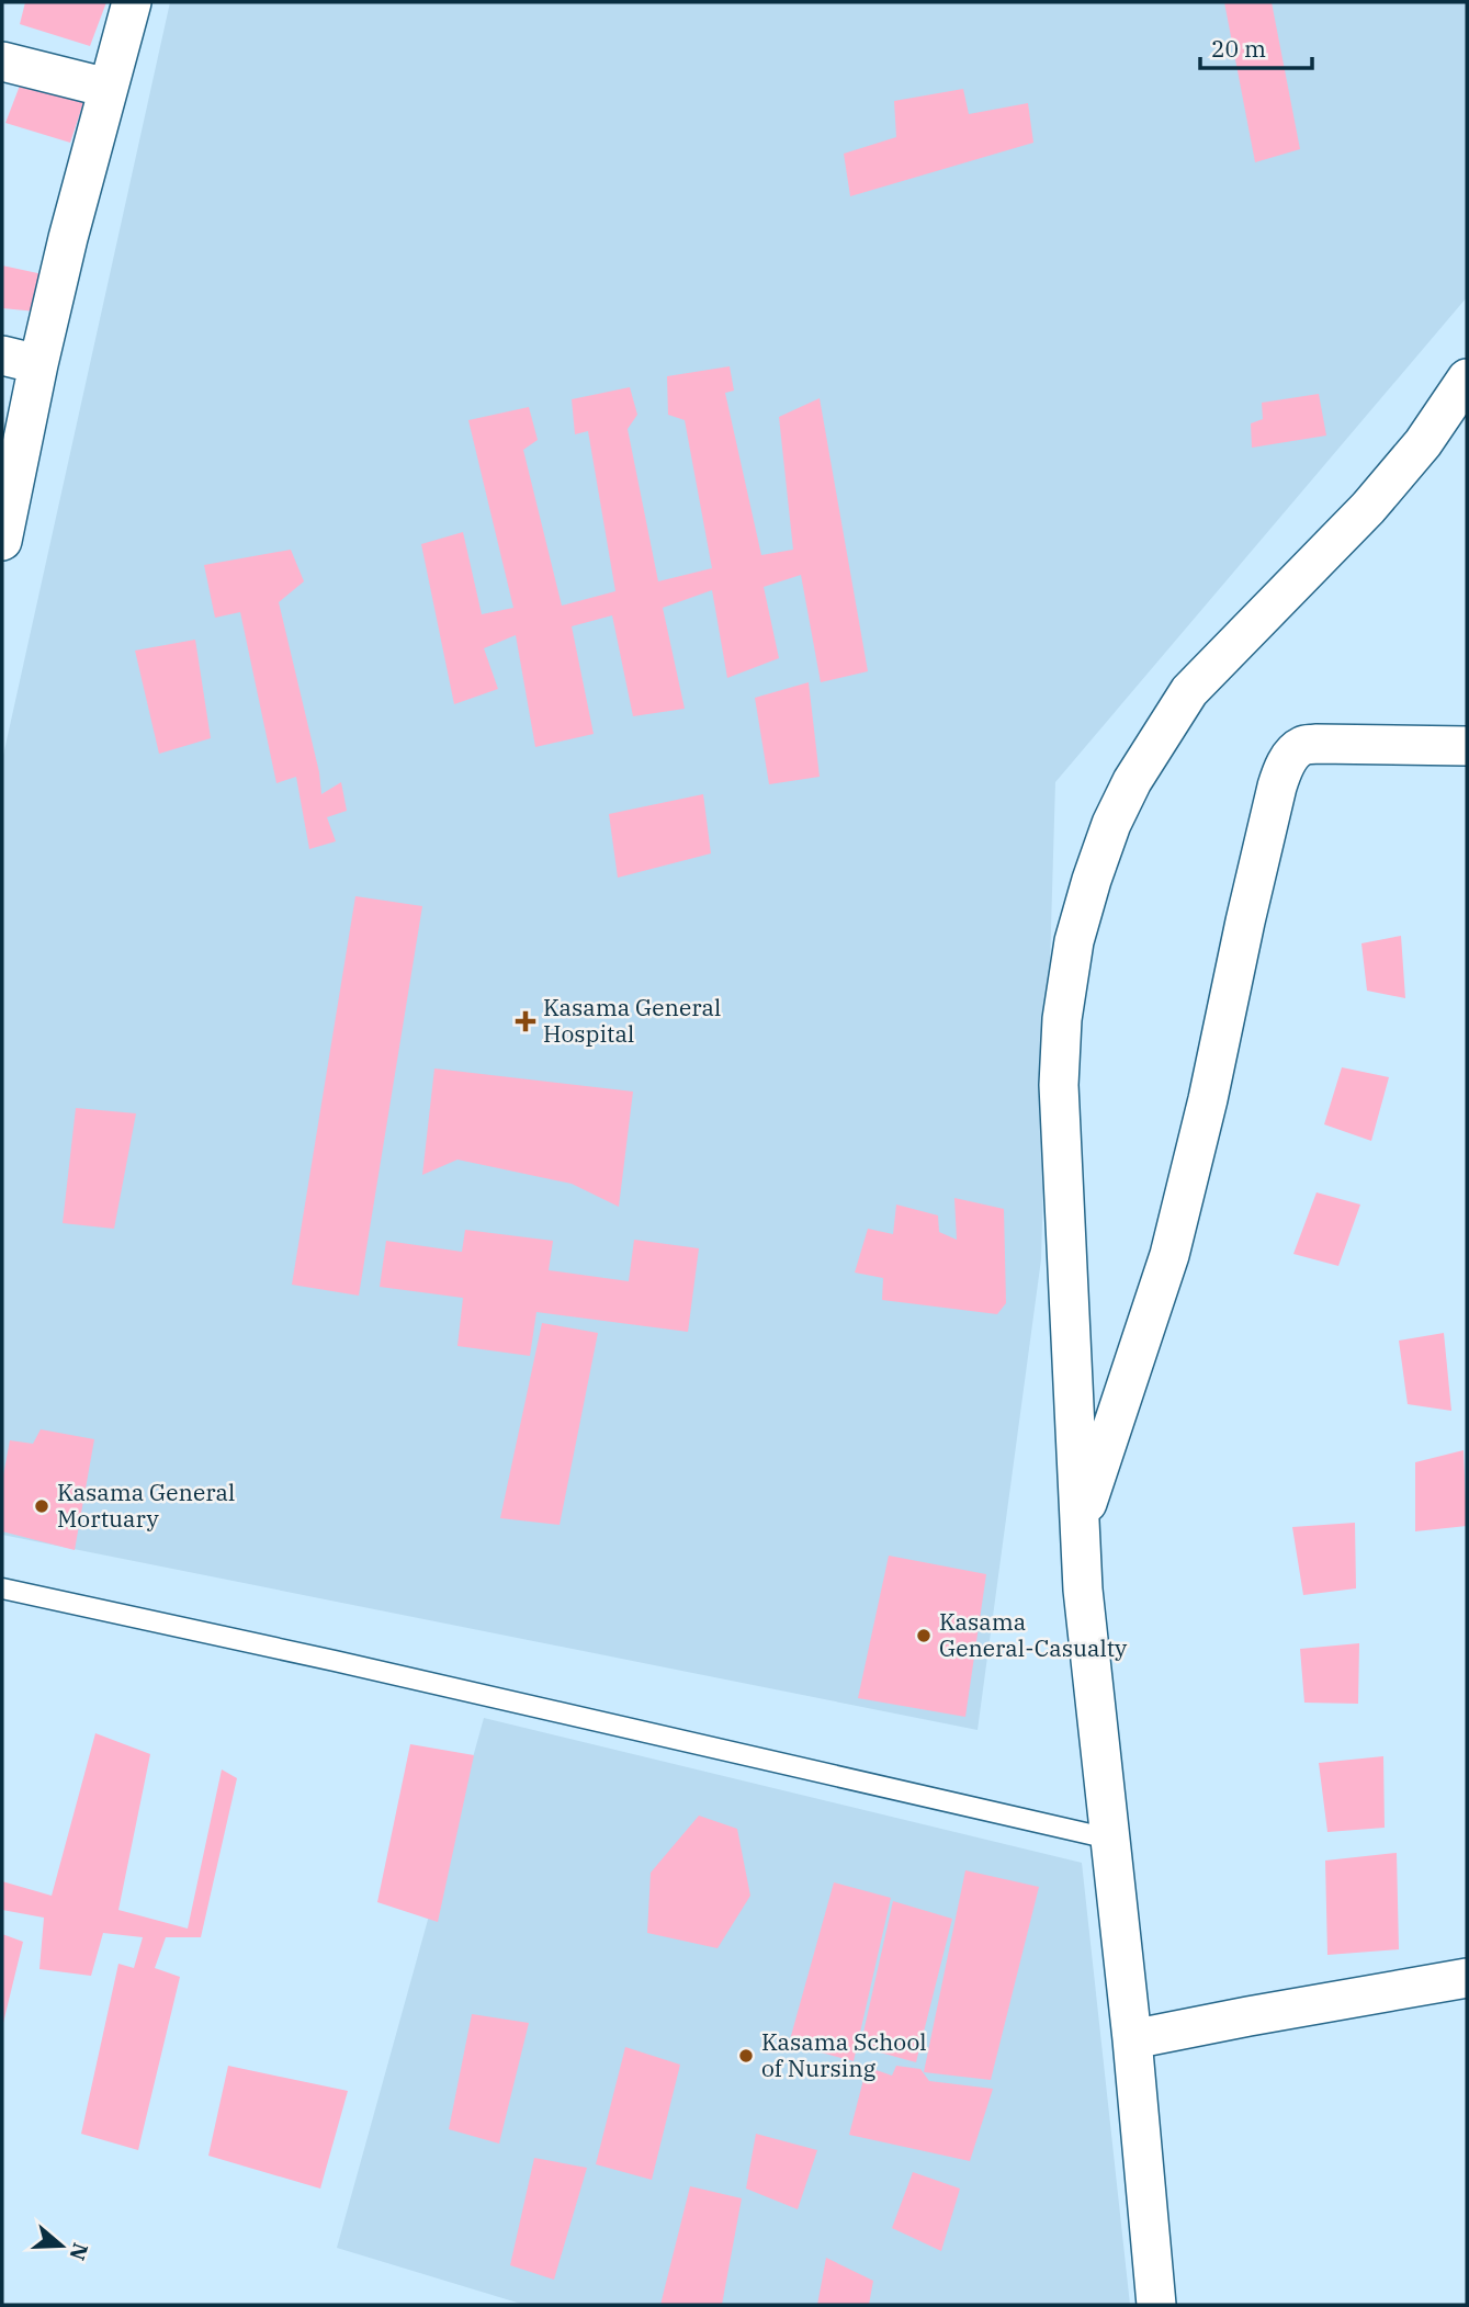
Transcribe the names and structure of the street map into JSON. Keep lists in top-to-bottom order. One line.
{"places":{"health":["Kasama General Hospital"],"other":["Kasama General Mortuary","Kasama General-Casualty","Kasama School of Nursing"]},"scale_bar":"20 m","north":"right"}
